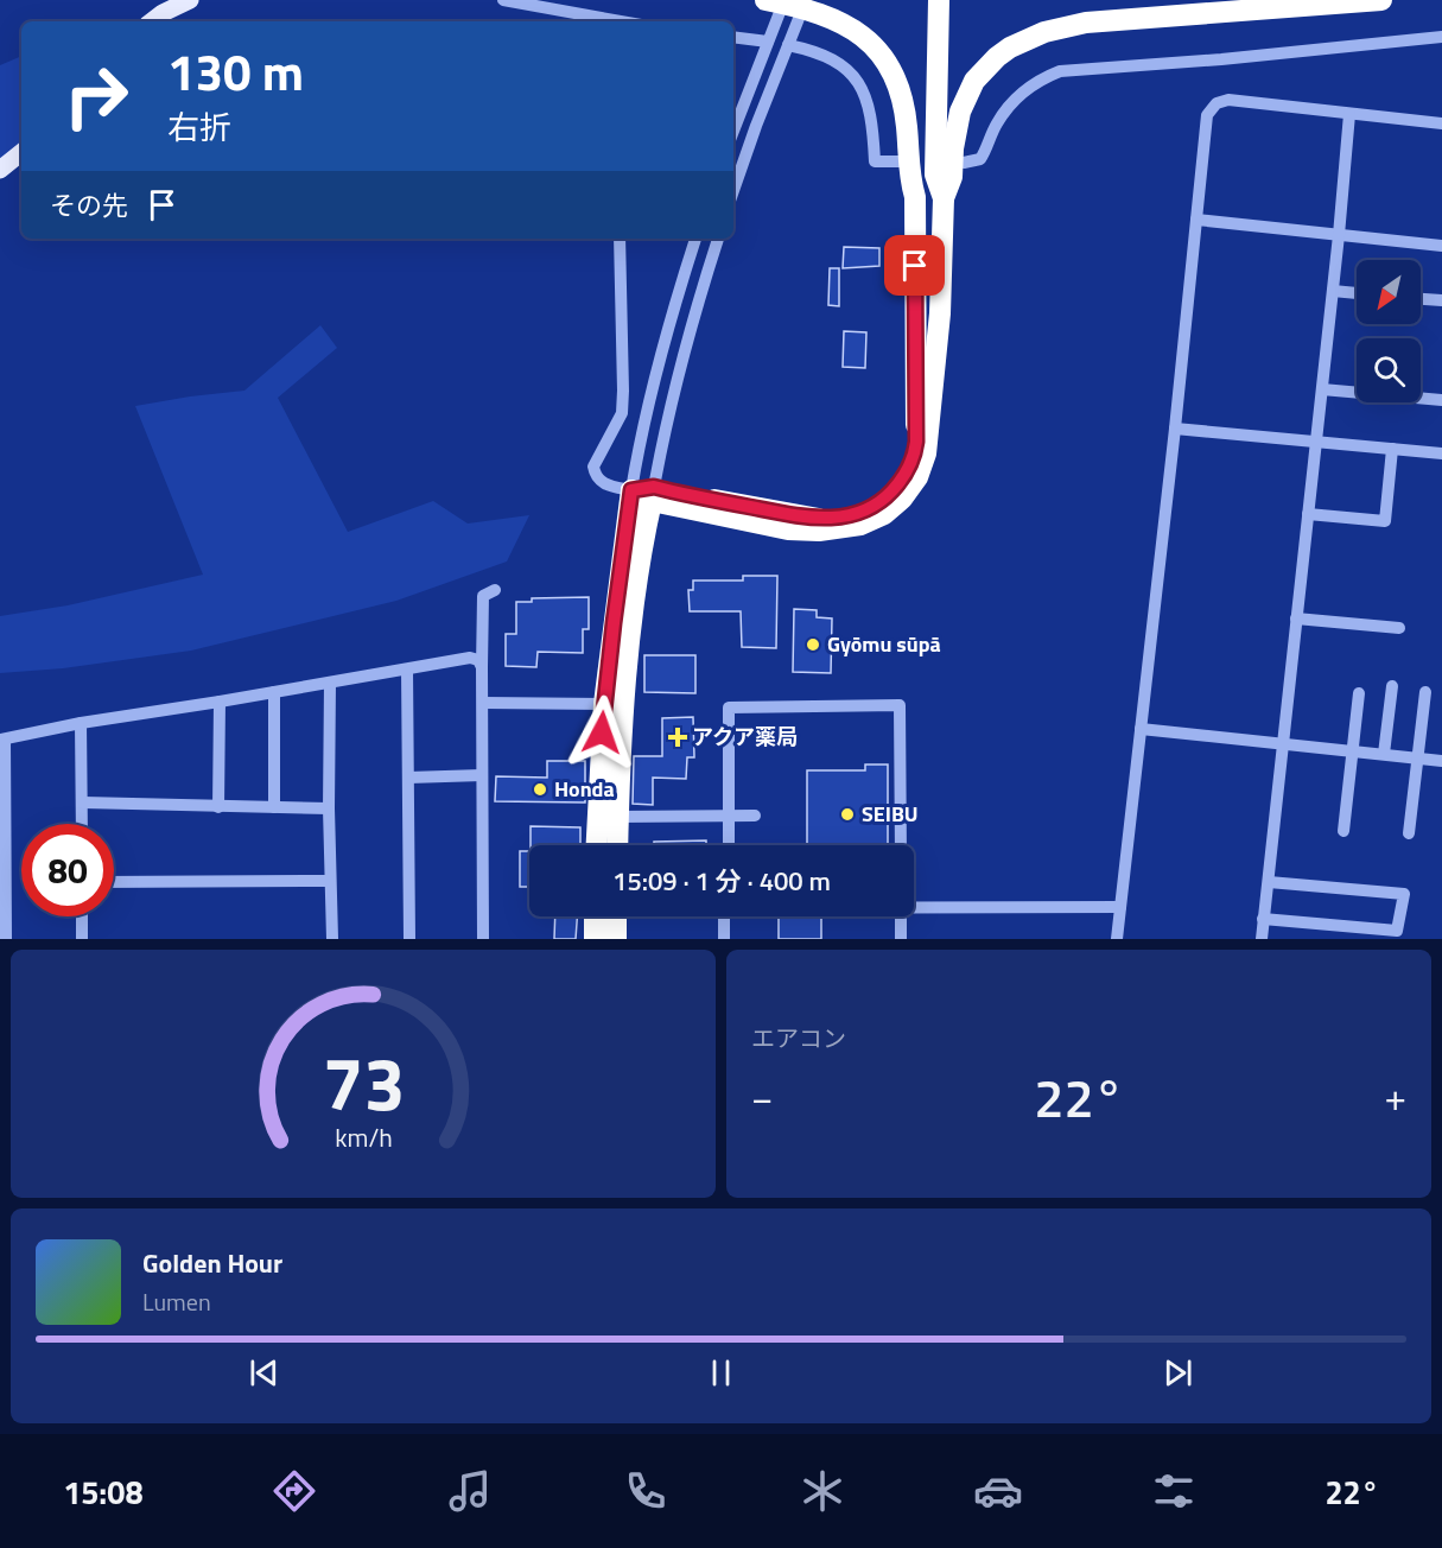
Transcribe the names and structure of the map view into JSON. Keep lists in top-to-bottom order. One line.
{"places":{"other":["Gyōmu sūpā","Honda","SEIBU"],"health":["アクア薬局"]},"north":"bottom left","page":{"turn":["130 m","右折"],"then":"その先","limit":"80","trip":"15:09 · 1 分 · 400 m","tile":"エアコン","heat":["−","22°","+"],"song":["Golden Hour","Lumen"],"tabs":["15:08","22°"],"gauge":["73","km/h"]}}
